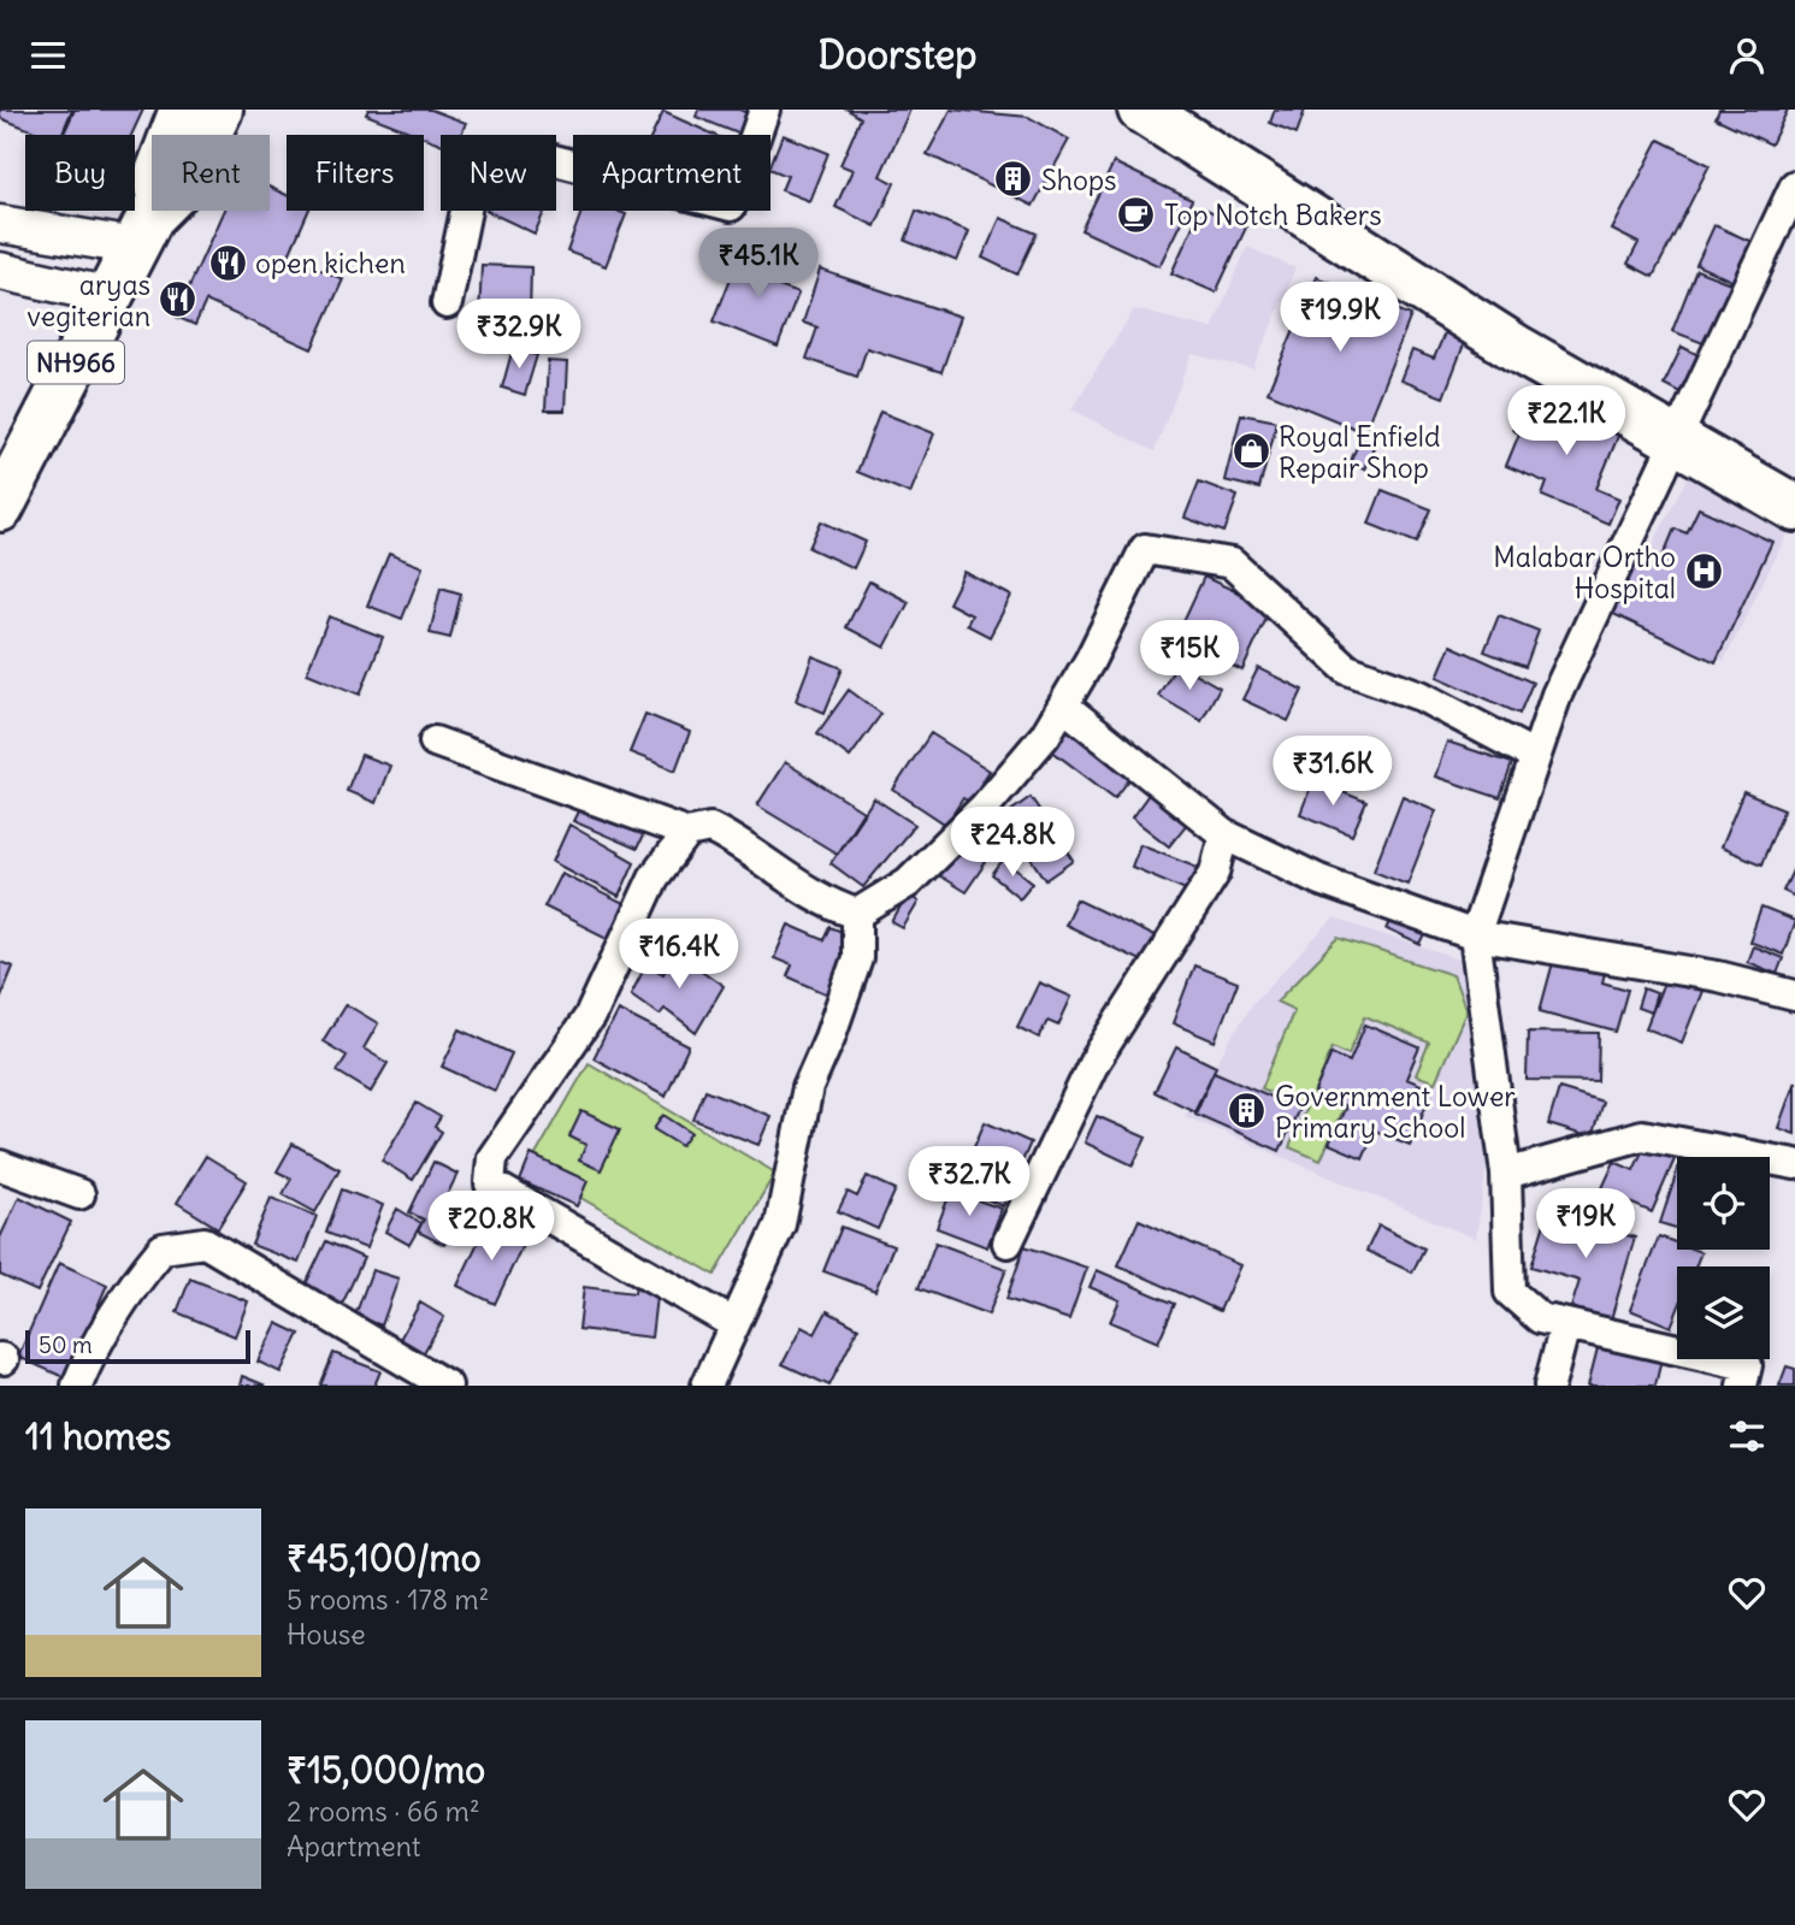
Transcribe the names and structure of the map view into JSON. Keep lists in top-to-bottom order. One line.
{"streets":{"main road":["NH966"]},"places":{"building":["Shops","Government Lower Primary School"],"cafe":["Top Notch Bakers"],"restaurant":["open kichen","aryas vegiterian"],"shop":["Royal Enfield Repair Shop"],"hospital":["Malabar Ortho Hospital"]},"scale_bar":"50 m","page":{"header":"Doorstep","chip":["Buy","Rent","Filters","New","Apartment"],"price":["₹45.1K","₹19.9K","₹32.9K","₹22.1K","₹15K","₹31.6K","₹24.8K","₹16.4K","₹32.7K","₹19K","₹20.8K"],"scale":"50 m","heading":"11 homes","list":[{"name":"₹45,100/mo","note":"5 rooms · 178 m² · House"},{"name":"₹15,000/mo","note":"2 rooms · 66 m² · Apartment"}]}}
